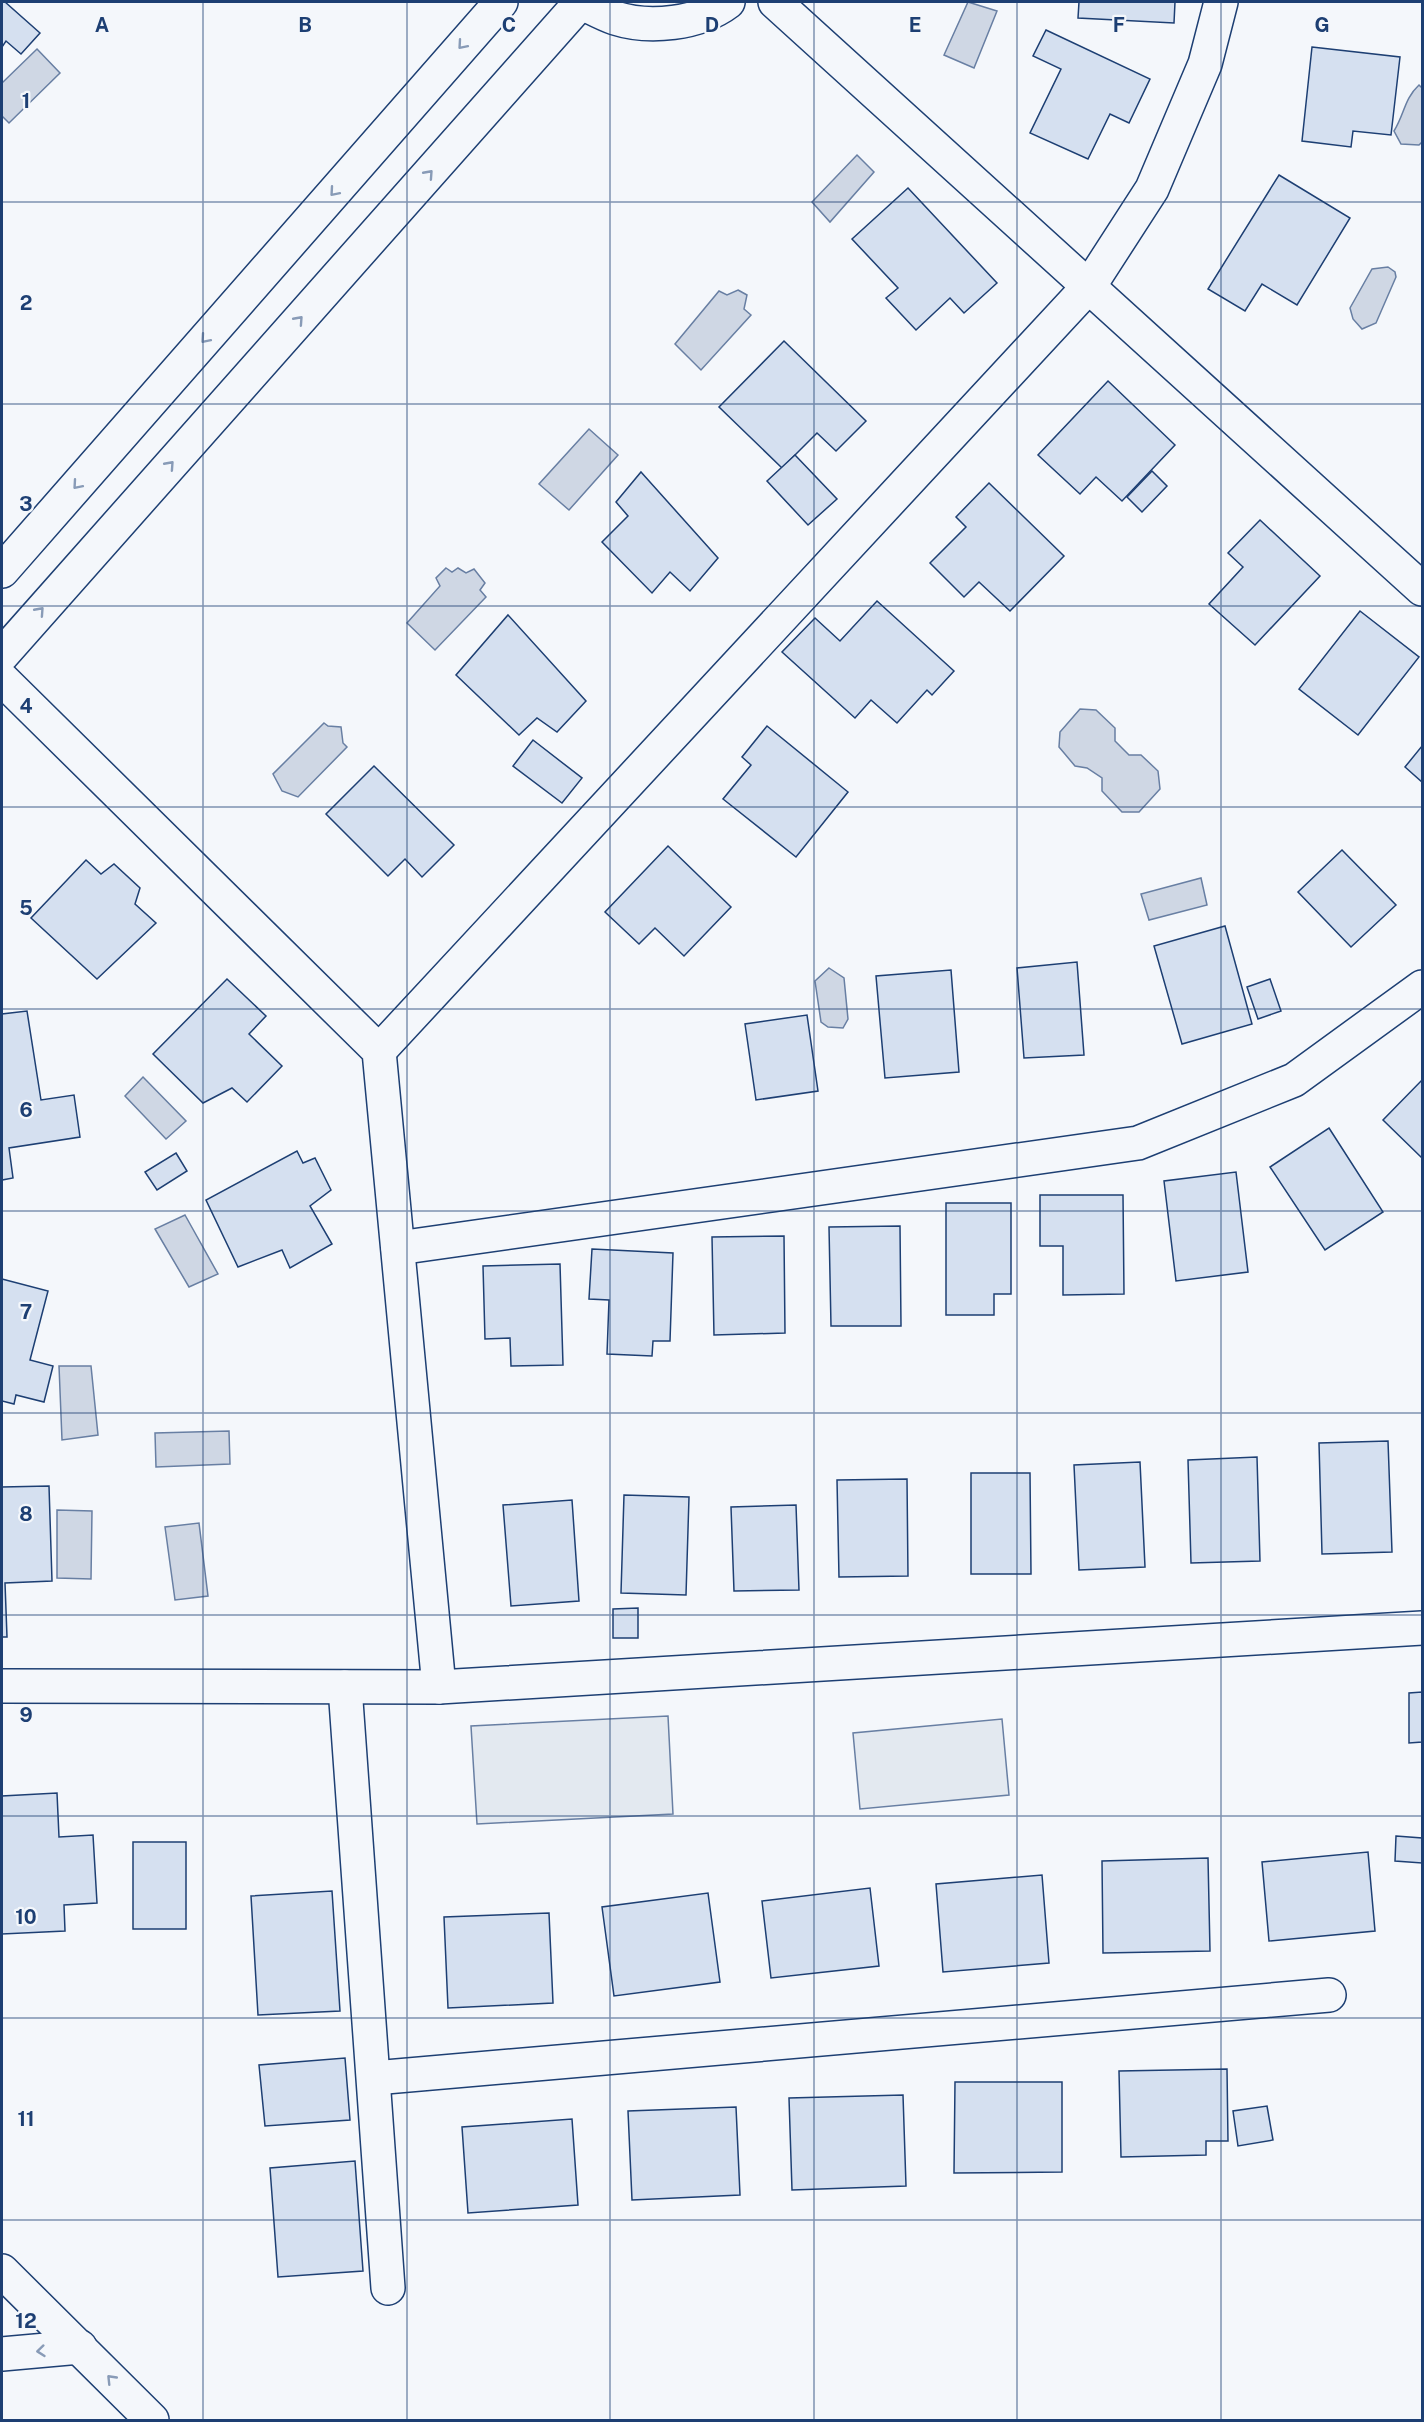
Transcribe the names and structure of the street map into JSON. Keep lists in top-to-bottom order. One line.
{"grid":{"columns":["A","B","C","D","E","F","G"],"rows":["1","2","3","4","5","6","7","8","9","10","11","12"]}}
